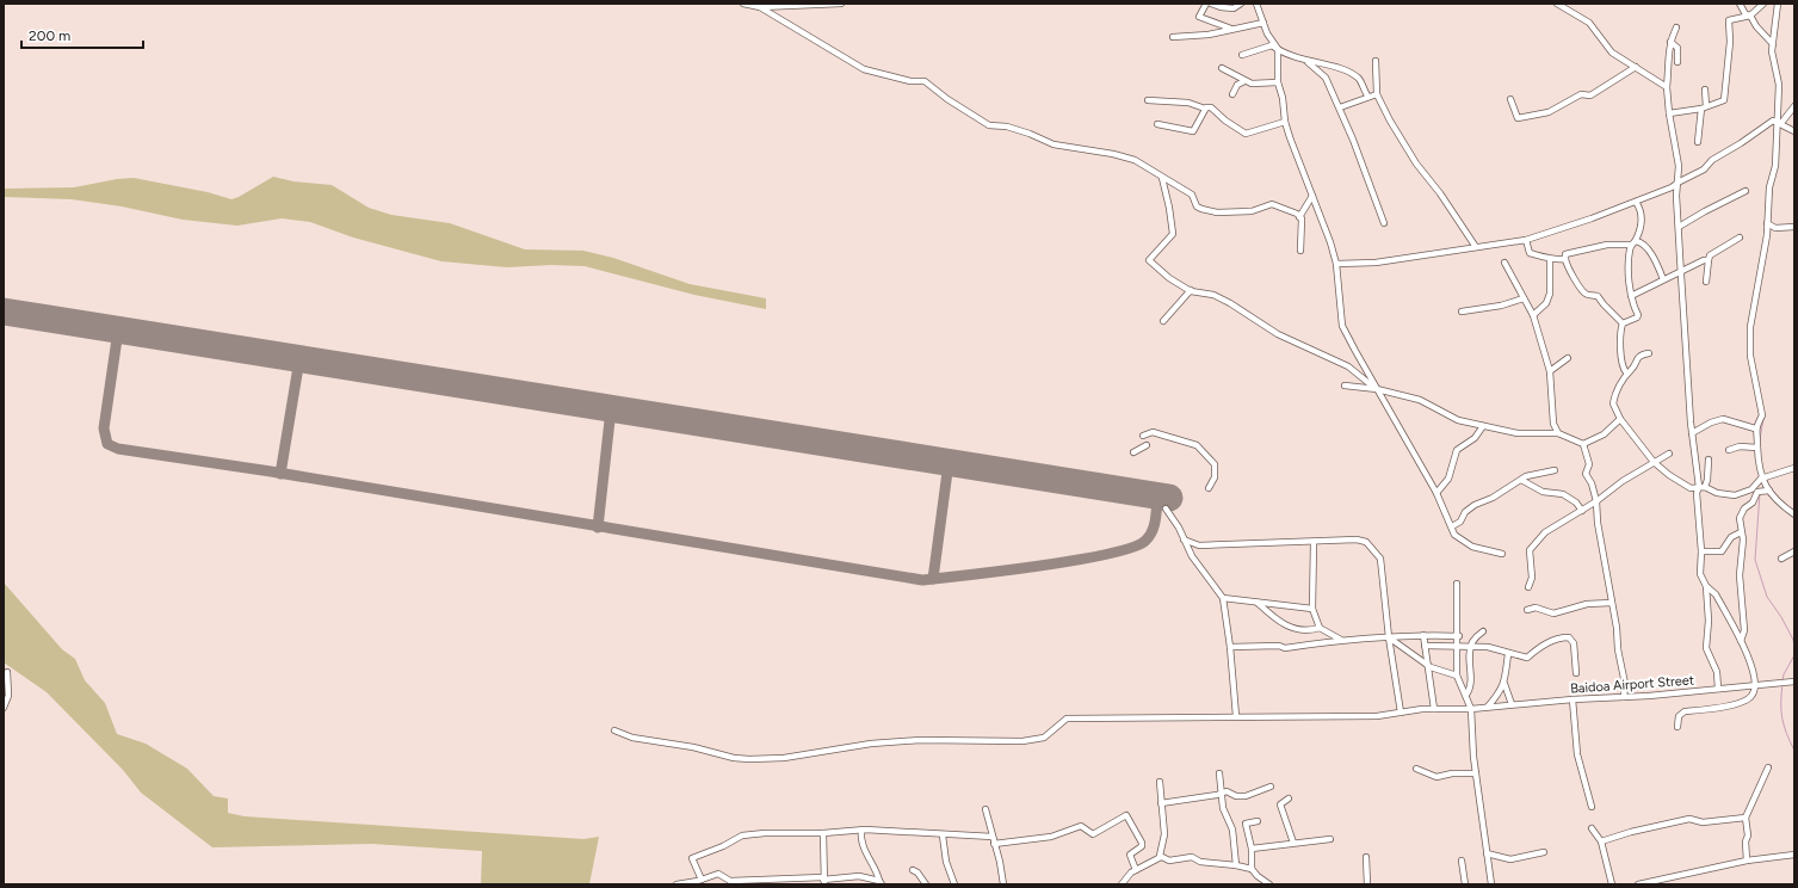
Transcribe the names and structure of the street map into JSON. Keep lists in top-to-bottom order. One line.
{"streets":{"street":["Baidoa Airport Street"]},"scale_bar":"200 m"}
